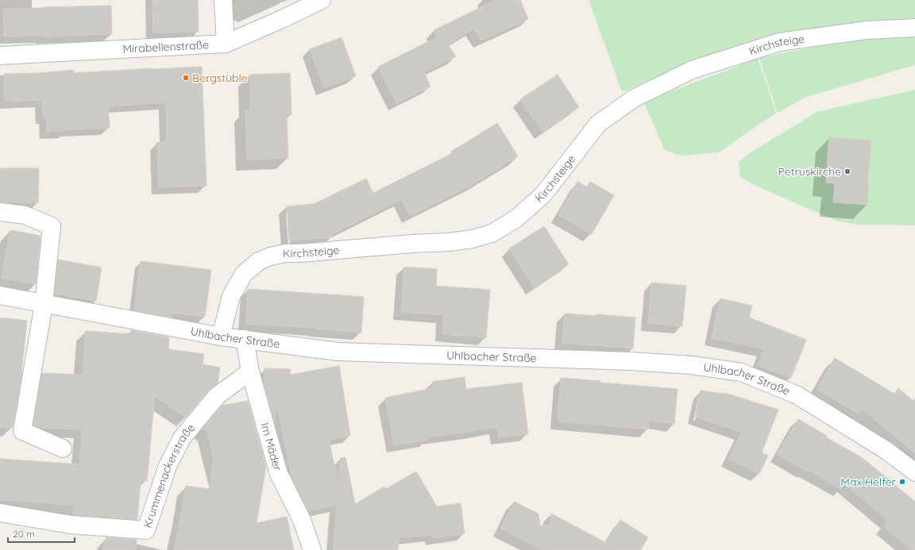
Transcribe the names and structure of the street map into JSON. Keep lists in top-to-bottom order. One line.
{"streets":{"street":["Kirchsteige","Mirabellenstraße","Uhlbacher Straße","Im Mäder","Krummenackerstraße"]},"crossings":[["Kirchsteige","Uhlbacher Straße"],["Uhlbacher Straße","Im Mäder"],["Im Mäder","Krummenackerstraße"]],"places":["Bergstüble","Petruskirche","Max Helfer"],"scale_bar":"20 m"}
